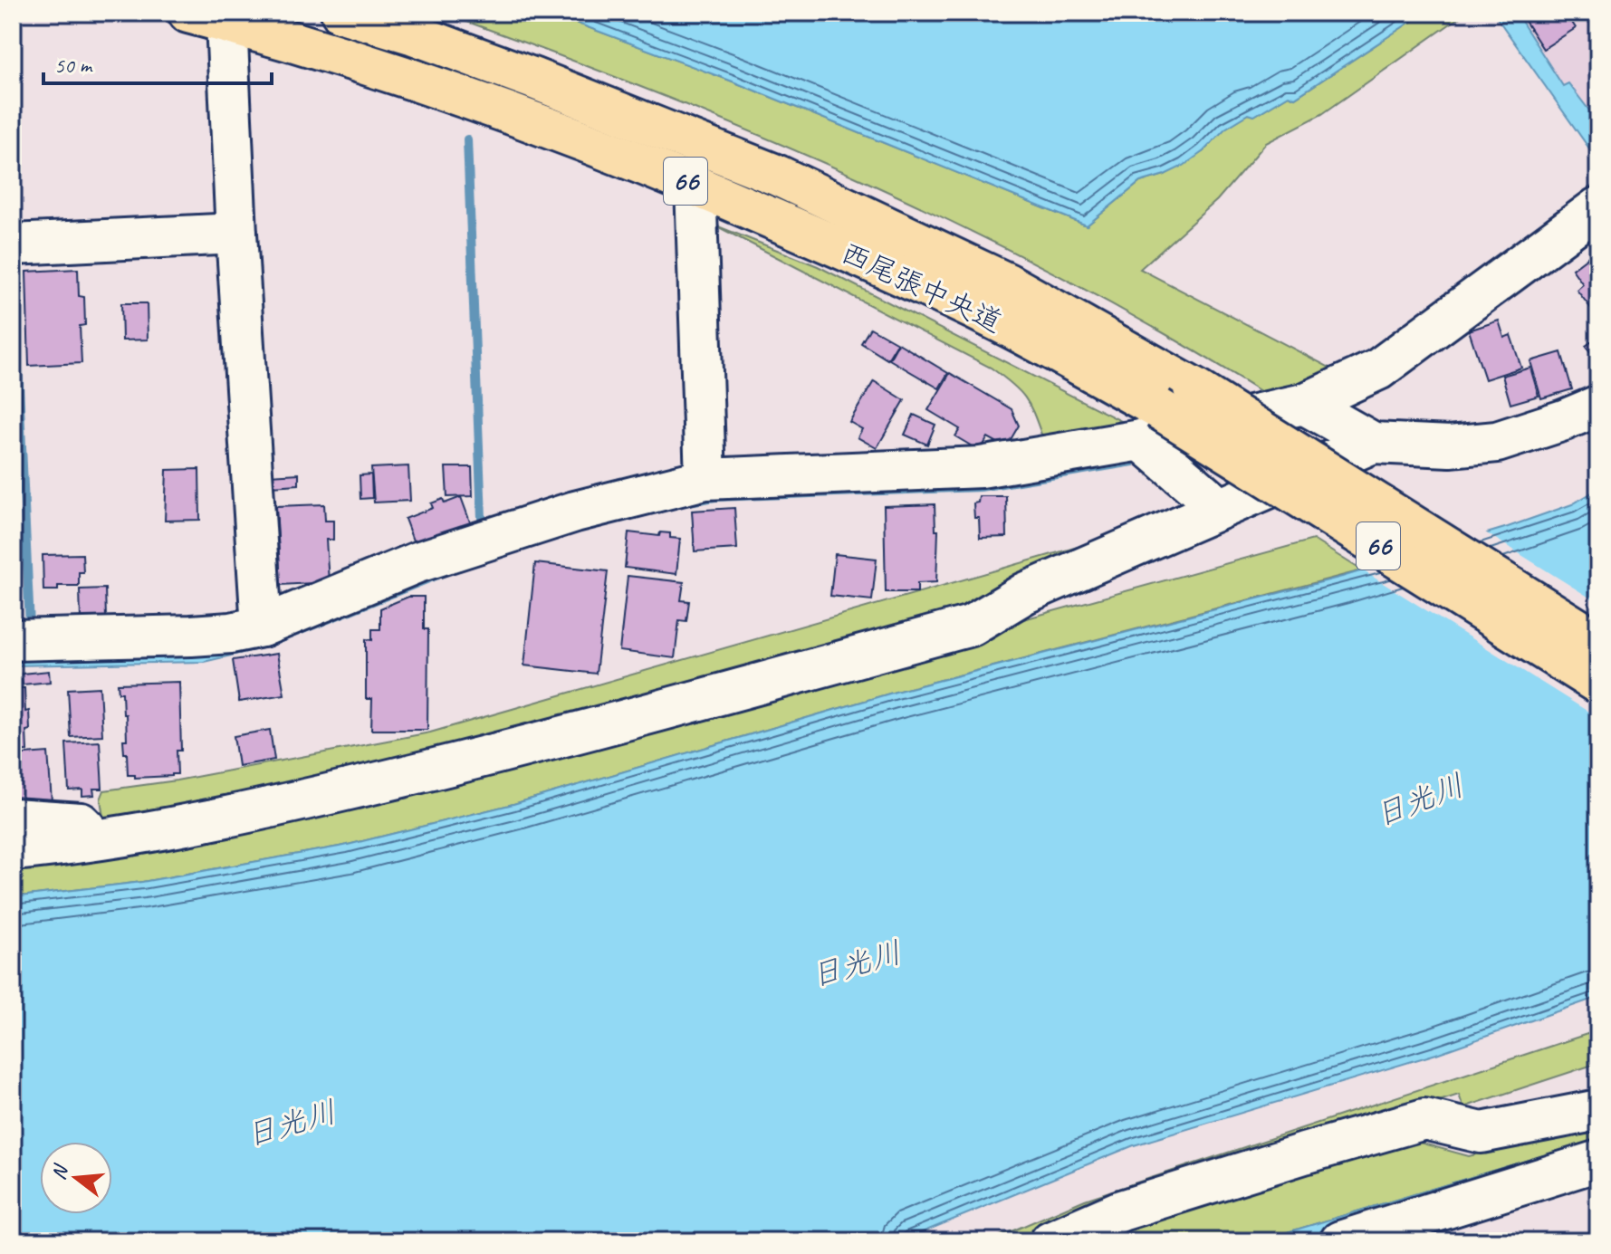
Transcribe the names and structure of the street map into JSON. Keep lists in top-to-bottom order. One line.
{"streets":{"main road":["66","西尾張中央道"]},"water":["日光川"],"scale_bar":"50 m","north":"left"}
